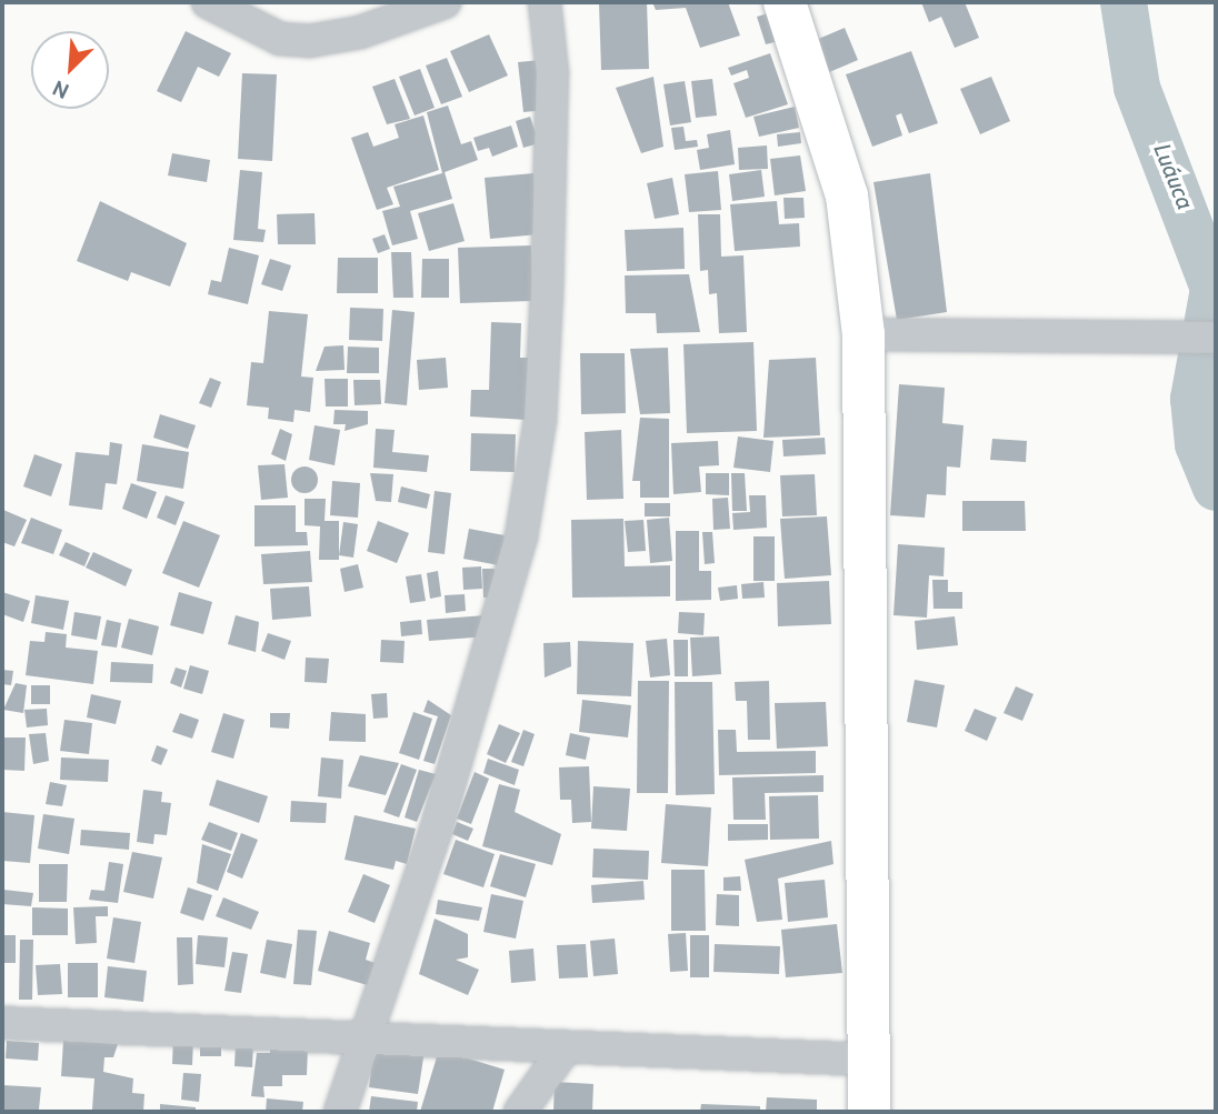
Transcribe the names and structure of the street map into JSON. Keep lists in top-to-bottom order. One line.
{"water":["Luáuca"],"north":"bottom left"}
